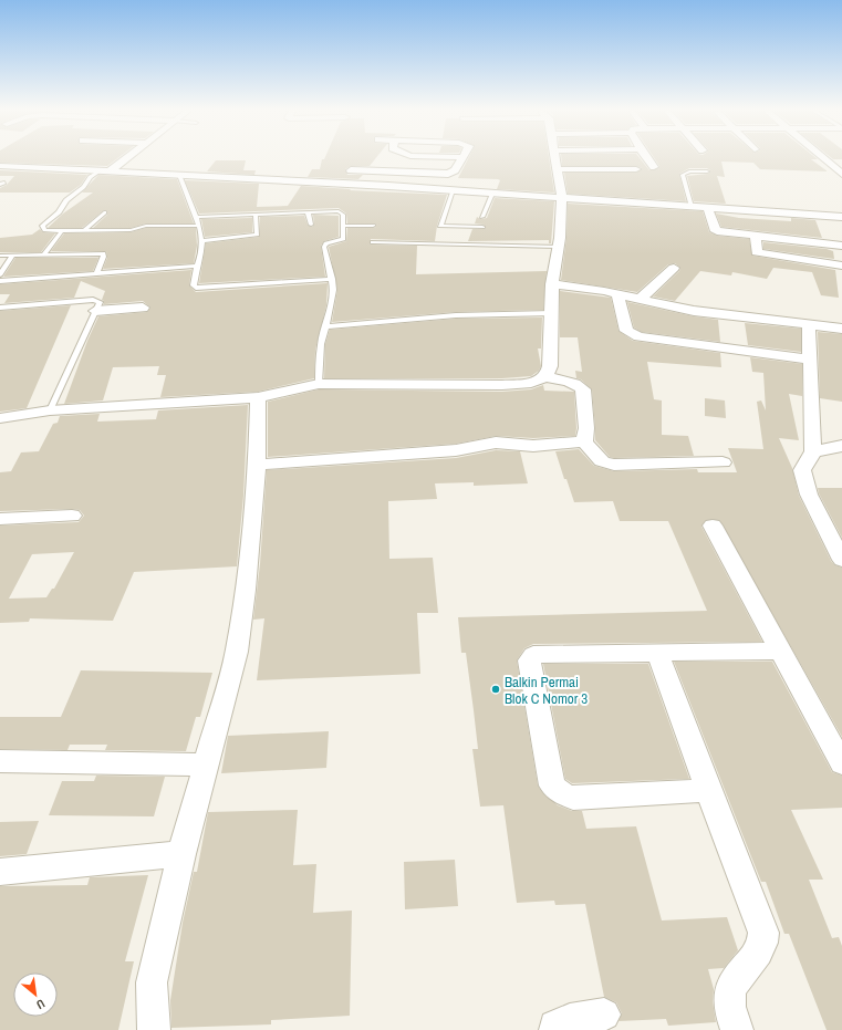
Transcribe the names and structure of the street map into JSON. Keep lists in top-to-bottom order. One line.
{"places":["Balkin Permai Blok C Nomor 3"],"north":"bottom right"}
